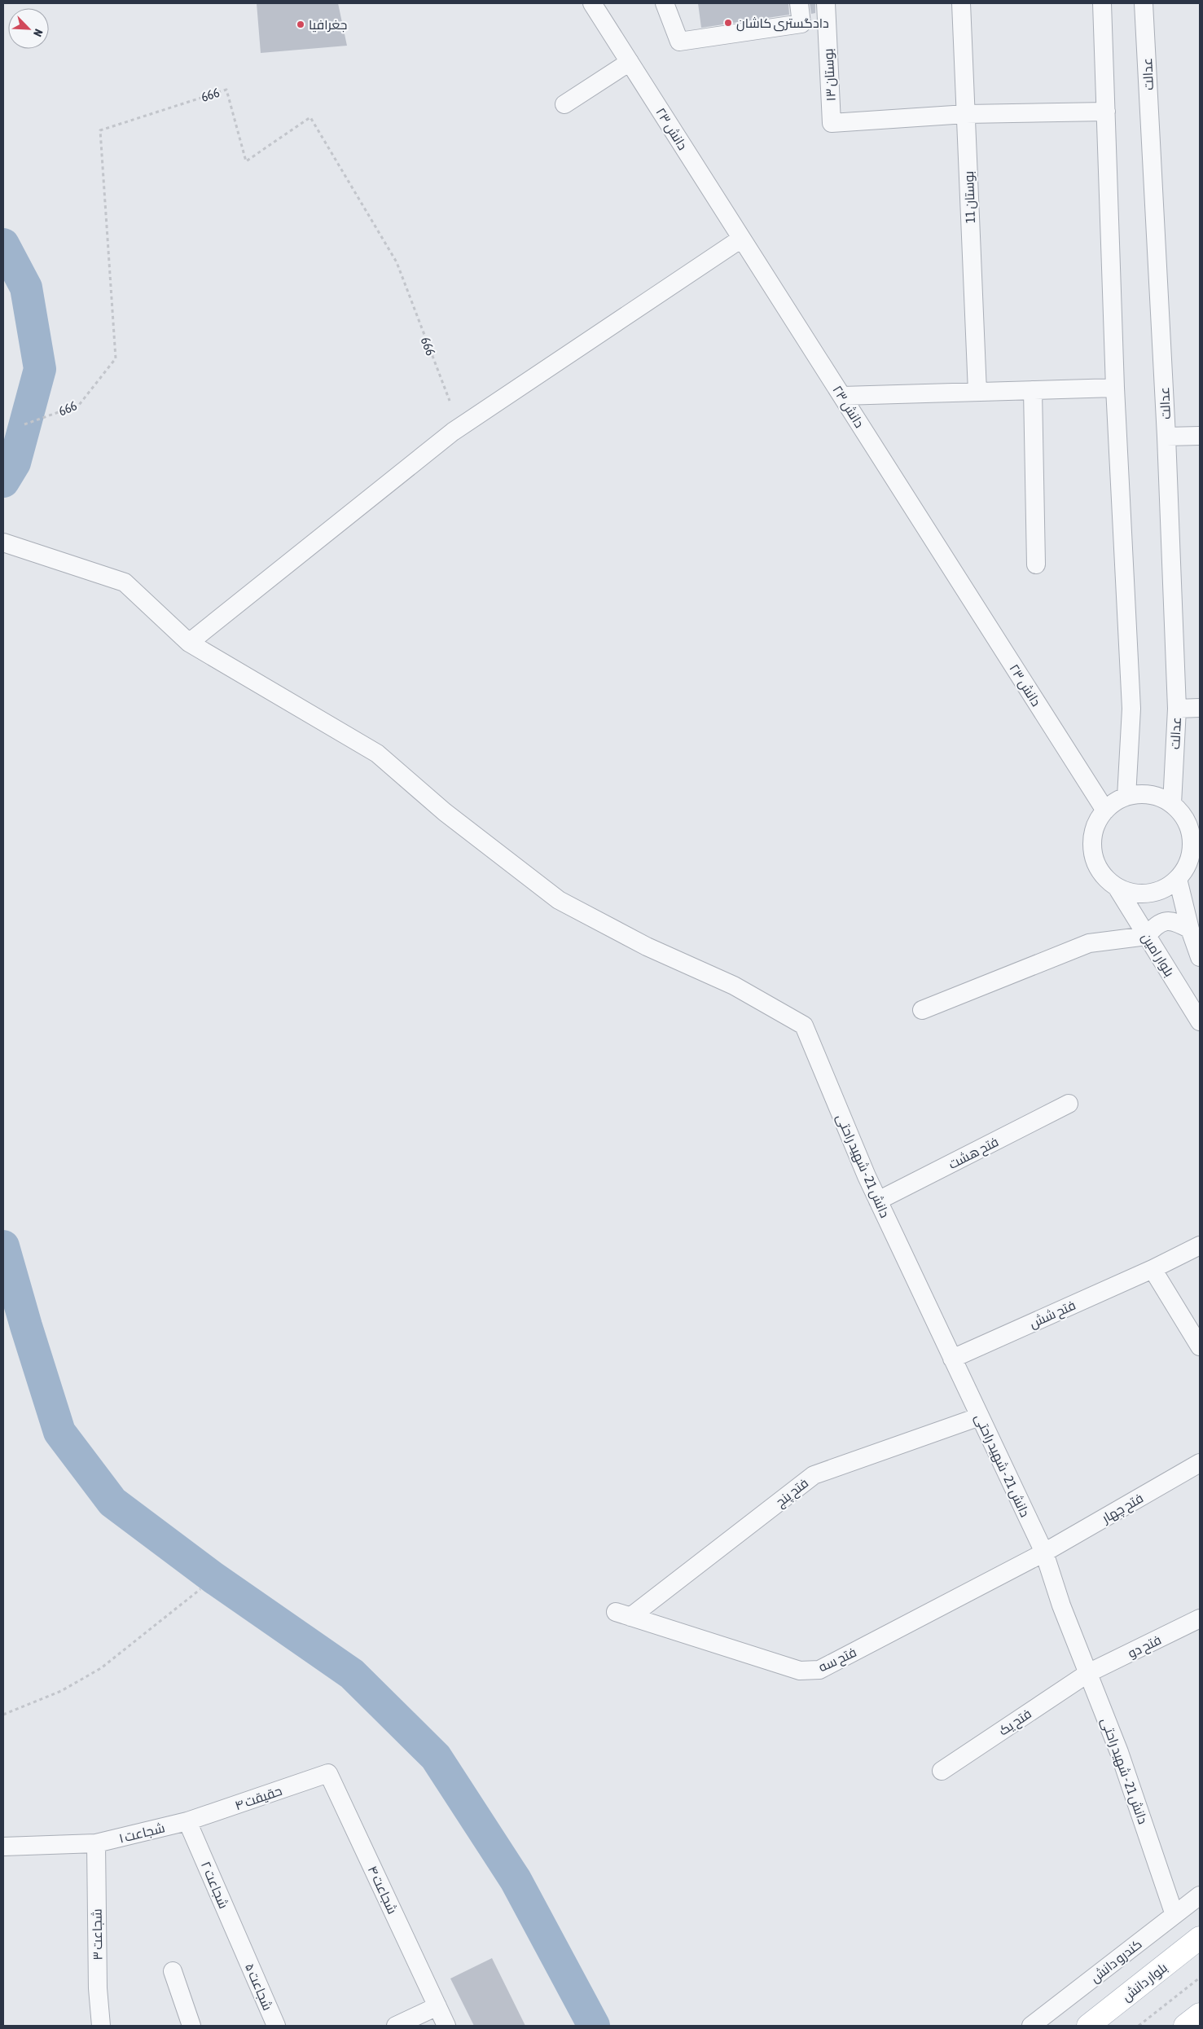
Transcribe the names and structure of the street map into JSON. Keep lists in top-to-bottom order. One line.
{"streets":{"main road":["بلوار دانش"],"street":["عدالت","بوستان ۱۳","دانش ۲۳","بوستان 11","بلوار امین","فتح هشت","دانش 21 - شهید راحتی","فتح شش","فتح پنج","فتح چهار","فتح دو","فتح سه","فتح یک","حقیقت ۴","شجاعت ۱","شجاعت ۲","شجاعت ۴","شجاعت ۳","کندرو دانش","شجاعت ۵"],"path":["666"]},"crossings":[["عدالت","دانش ۲۳"],["عدالت","بلوار امین"],["بوستان ۱۳","بوستان 11"],["دانش ۲۳","بلوار امین"],["فتح هشت","دانش 21 - شهید راحتی"],["دانش 21 - شهید راحتی","فتح شش"],["دانش 21 - شهید راحتی","فتح پنج"],["دانش 21 - شهید راحتی","فتح چهار"],["دانش 21 - شهید راحتی","فتح دو"],["دانش 21 - شهید راحتی","فتح سه"],["دانش 21 - شهید راحتی","فتح یک"],["دانش 21 - شهید راحتی","کندرو دانش"],["فتح پنج","فتح سه"],["فتح چهار","فتح سه"],["فتح دو","فتح یک"],["حقیقت ۴","شجاعت ۱"],["حقیقت ۴","شجاعت ۲"],["حقیقت ۴","شجاعت ۴"],["شجاعت ۱","شجاعت ۲"],["شجاعت ۱","شجاعت ۳"],["شجاعت ۲","شجاعت ۵"]],"places":["دادگستری کاشان","جغرافیا"],"north":"bottom right"}
